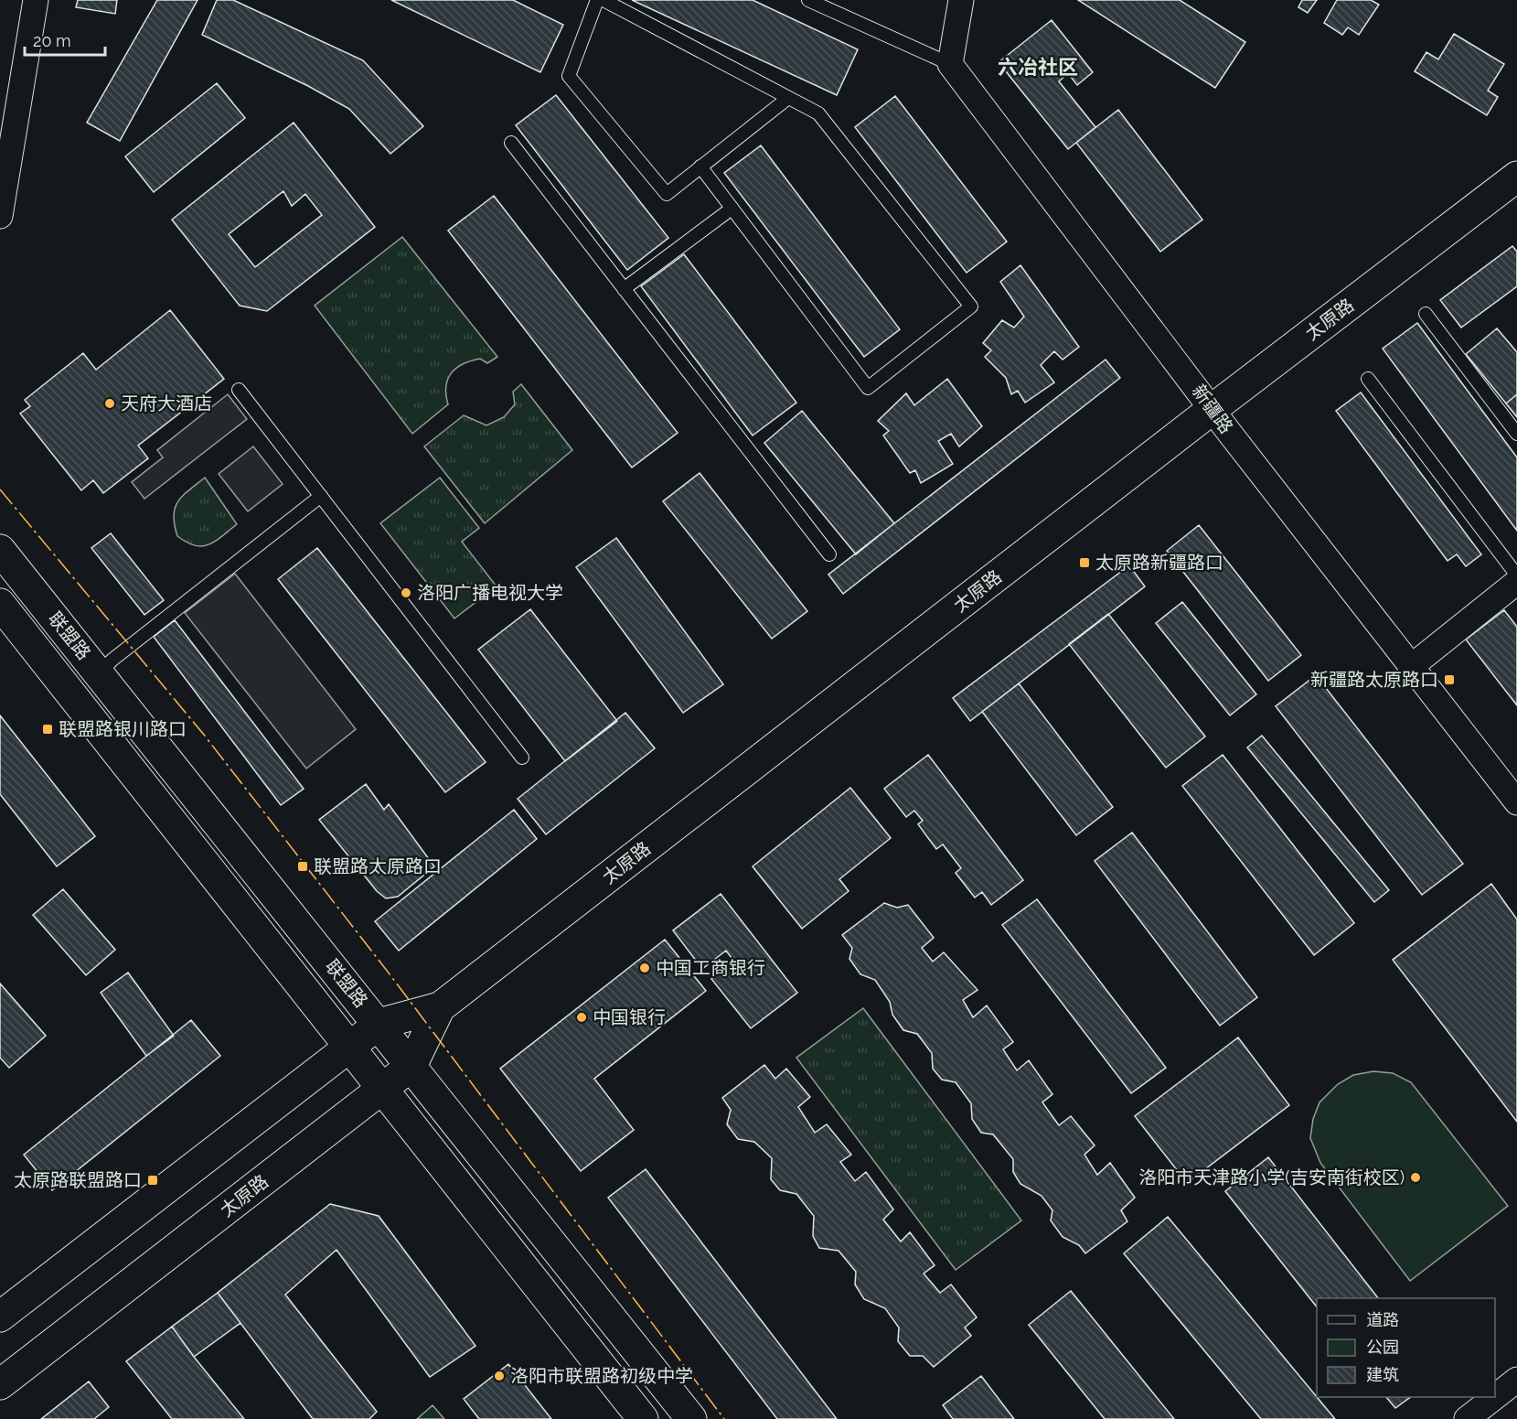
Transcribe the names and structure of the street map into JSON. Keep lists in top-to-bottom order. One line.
{"streets":{"main road":["太原路","联盟路"],"street":["新疆路"]},"crossings":[["太原路","新疆路"],["太原路","联盟路"]],"districts":["六冶社区"],"places":{"other":["天府大酒店","洛阳广播电视大学","中国工商银行","中国银行","洛阳市天津路小学(吉安南街校区)","洛阳市联盟路初级中学"],"transit":["太原路新疆路口","新疆路太原路口","联盟路银川路口","联盟路太原路口","太原路联盟路口"]},"legend":["道路","公园","建筑"],"scale_bar":"20 m"}
